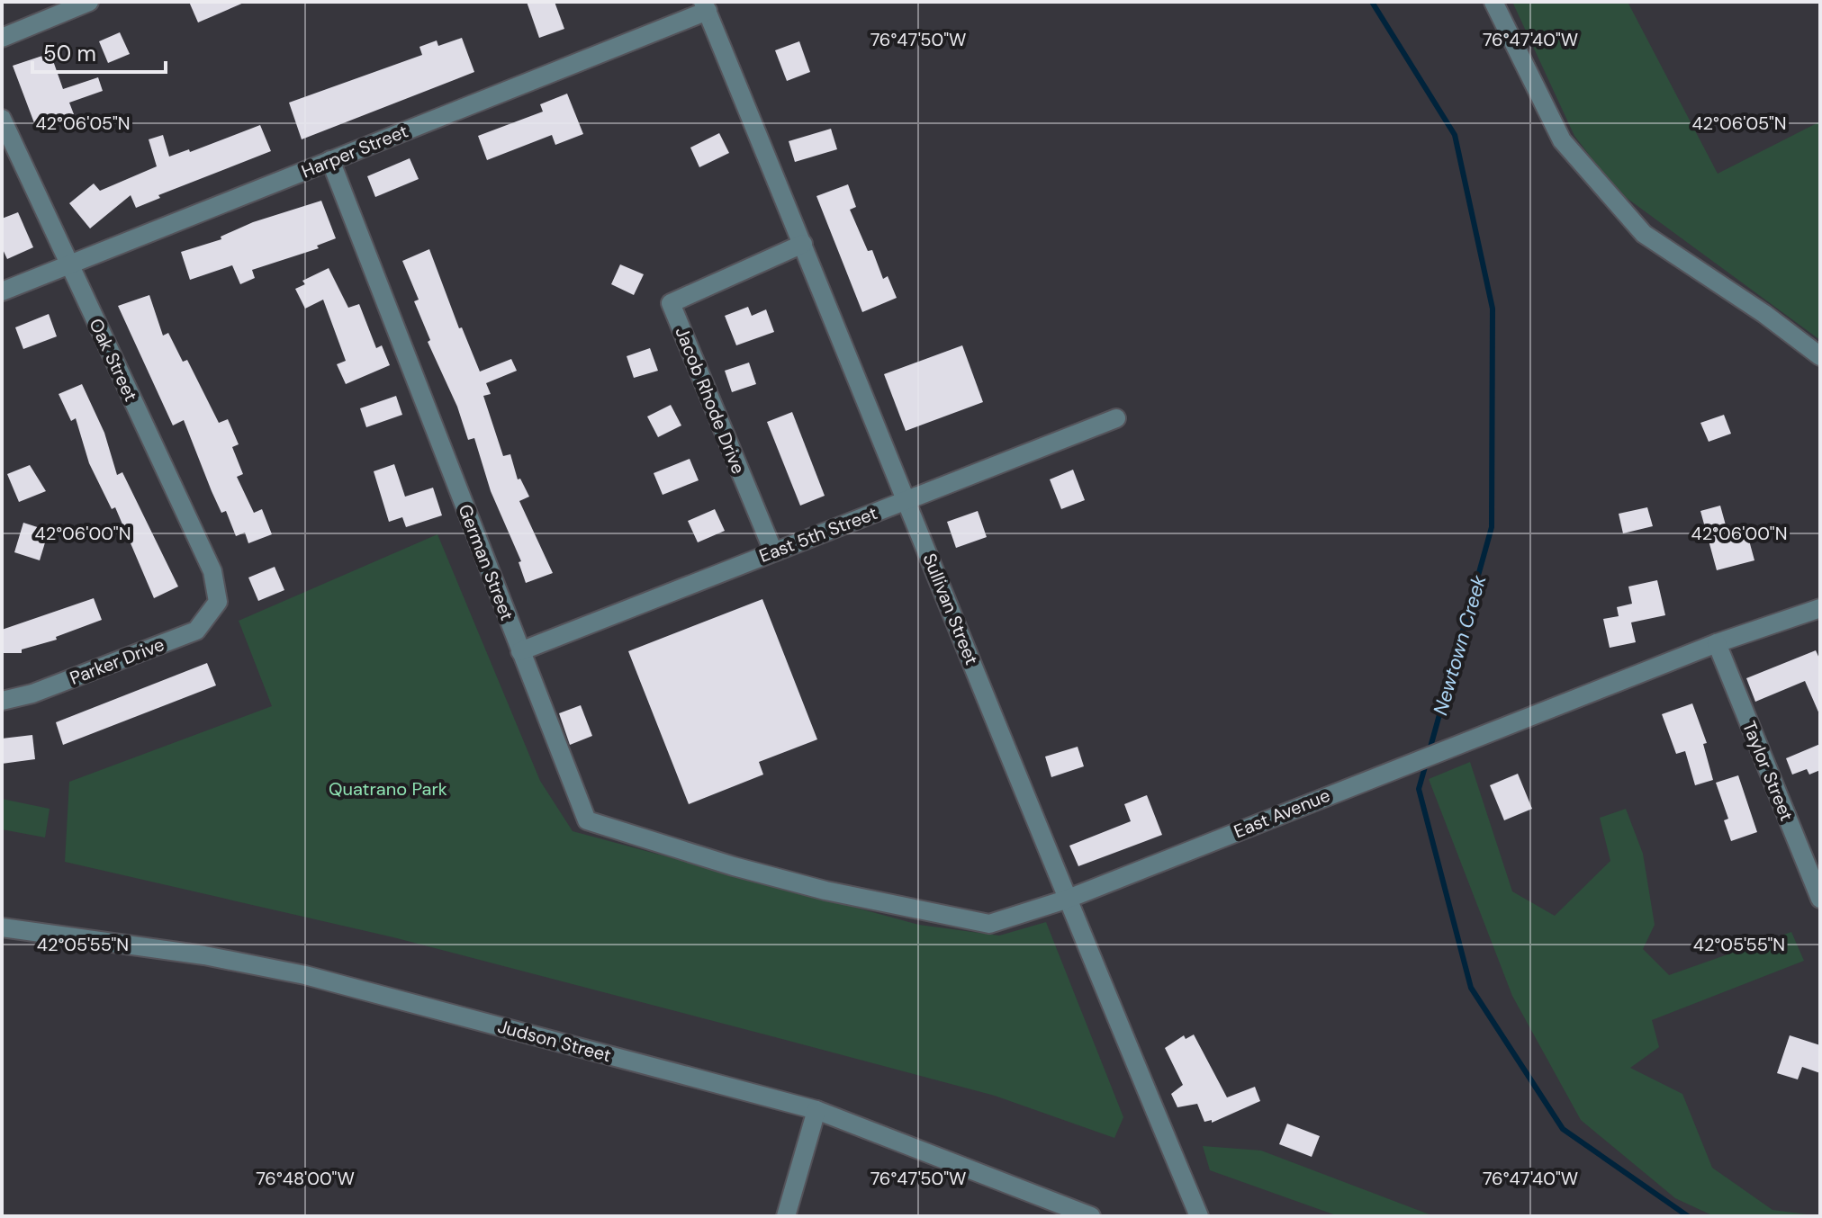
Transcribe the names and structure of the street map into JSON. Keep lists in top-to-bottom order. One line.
{"streets":{"street":["Harper Street","Oak Street","Jacob Rhode Drive","East 5th Street","German Street","Sullivan Street","Parker Drive","Taylor Street","East Avenue","Judson Street"]},"crossings":[["Harper Street","Oak Street"],["Harper Street","German Street"],["Harper Street","Sullivan Street"],["Oak Street","Parker Drive"],["Jacob Rhode Drive","East 5th Street"],["Jacob Rhode Drive","Sullivan Street"],["East 5th Street","German Street"],["East 5th Street","Sullivan Street"],["German Street","East Avenue"],["Sullivan Street","East Avenue"],["Taylor Street","East Avenue"]],"water":["Newtown Creek"],"parks":["Quatrano Park"],"scale_bar":"50 m","coordinates":["76°47'50\"W","76°47'40\"W","42°06'05\"N","42°06'00\"N","42°05'55\"N","76°48'00\"W"]}
